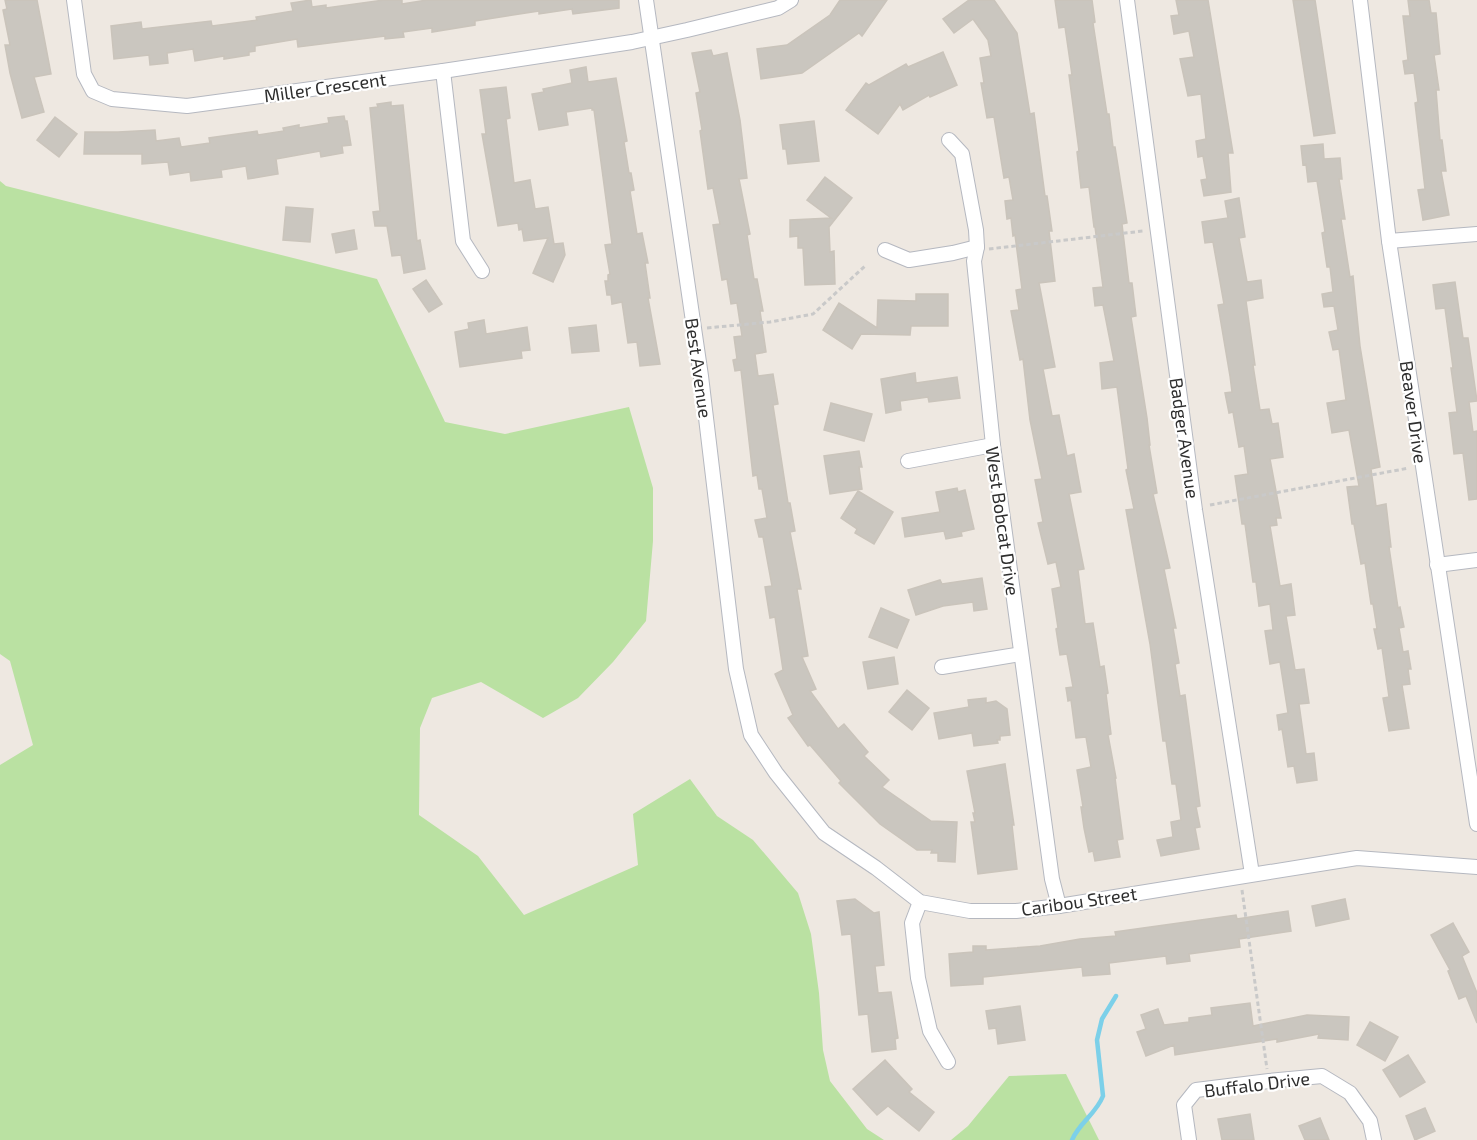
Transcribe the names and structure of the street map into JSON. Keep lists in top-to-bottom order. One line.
{"streets":{"street":["Miller Crescent","Best Avenue","Beaver Drive","Badger Avenue","West Bobcat Drive","Caribou Street","Buffalo Drive"]},"crossings":[["Miller Crescent","Best Avenue"],["Best Avenue","Caribou Street"],["Badger Avenue","Caribou Street"],["West Bobcat Drive","Caribou Street"]]}
